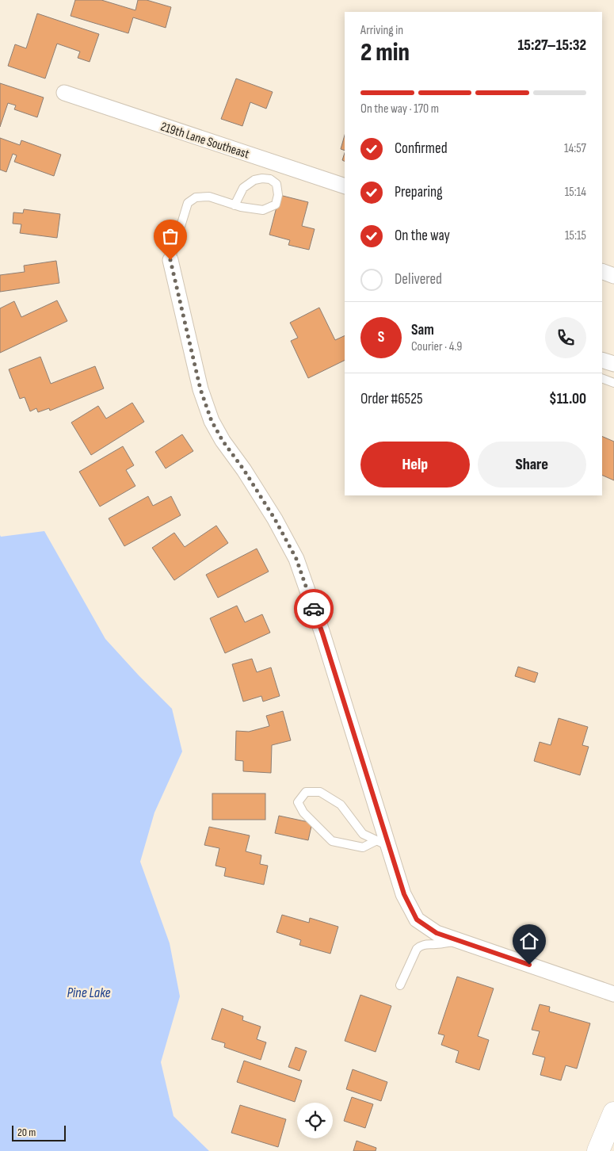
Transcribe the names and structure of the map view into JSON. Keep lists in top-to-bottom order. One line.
{"streets":{"street":["219th Lane Southeast"]},"water":["Pine Lake"],"scale_bar":"20 m","page":{"heading":["2 min","Arriving in","15:27–15:32"],"panel":["Sam","Courier · 4.9","Order #6525","$11.00"],"bar":"On the way · 170 m","list":[["Confirmed","14:57"],["Preparing","15:14"],["On the way","15:15"],"Delivered"],"round":"S","buttons":["Help","Share"],"scale":"20 m"}}
